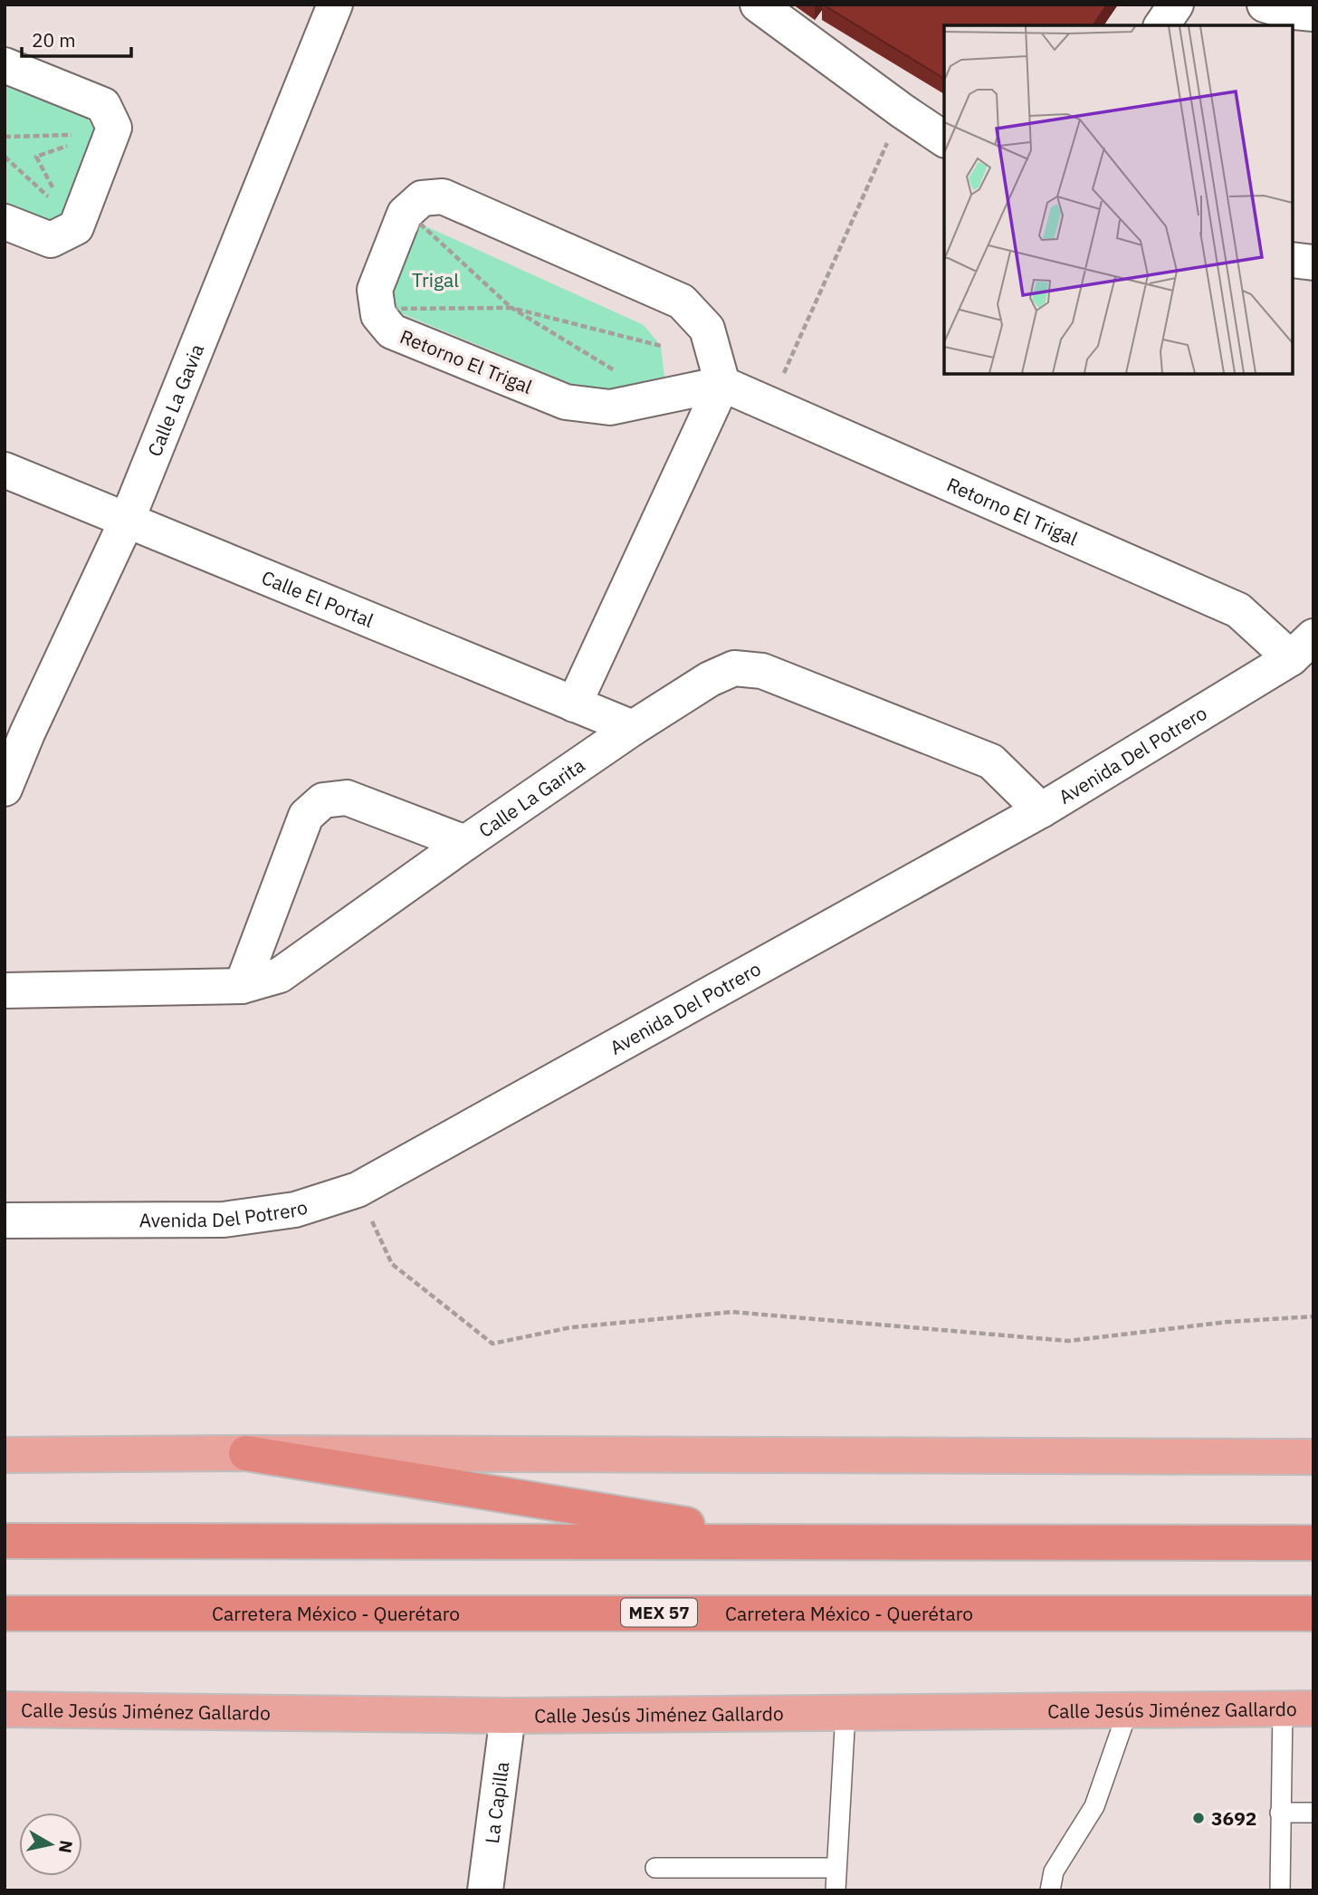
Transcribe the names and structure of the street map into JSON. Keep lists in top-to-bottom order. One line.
{"streets":{"highway":["Carretera México - Querétaro","MEX 57"],"main road":["Calle Jesús Jiménez Gallardo"],"street":["Retorno El Trigal","Calle La Gavia","Calle El Portal","Avenida Del Potrero","Calle La Garita","La Capilla"]},"crossings":[["Retorno El Trigal","Avenida Del Potrero"],["Calle La Gavia","Calle El Portal"],["Calle El Portal","Calle La Garita"],["Avenida Del Potrero","Calle La Garita"],["Calle Jesús Jiménez Gallardo","La Capilla"]],"parks":["Trigal"],"places":["3692"],"scale_bar":"20 m","north":"right"}
